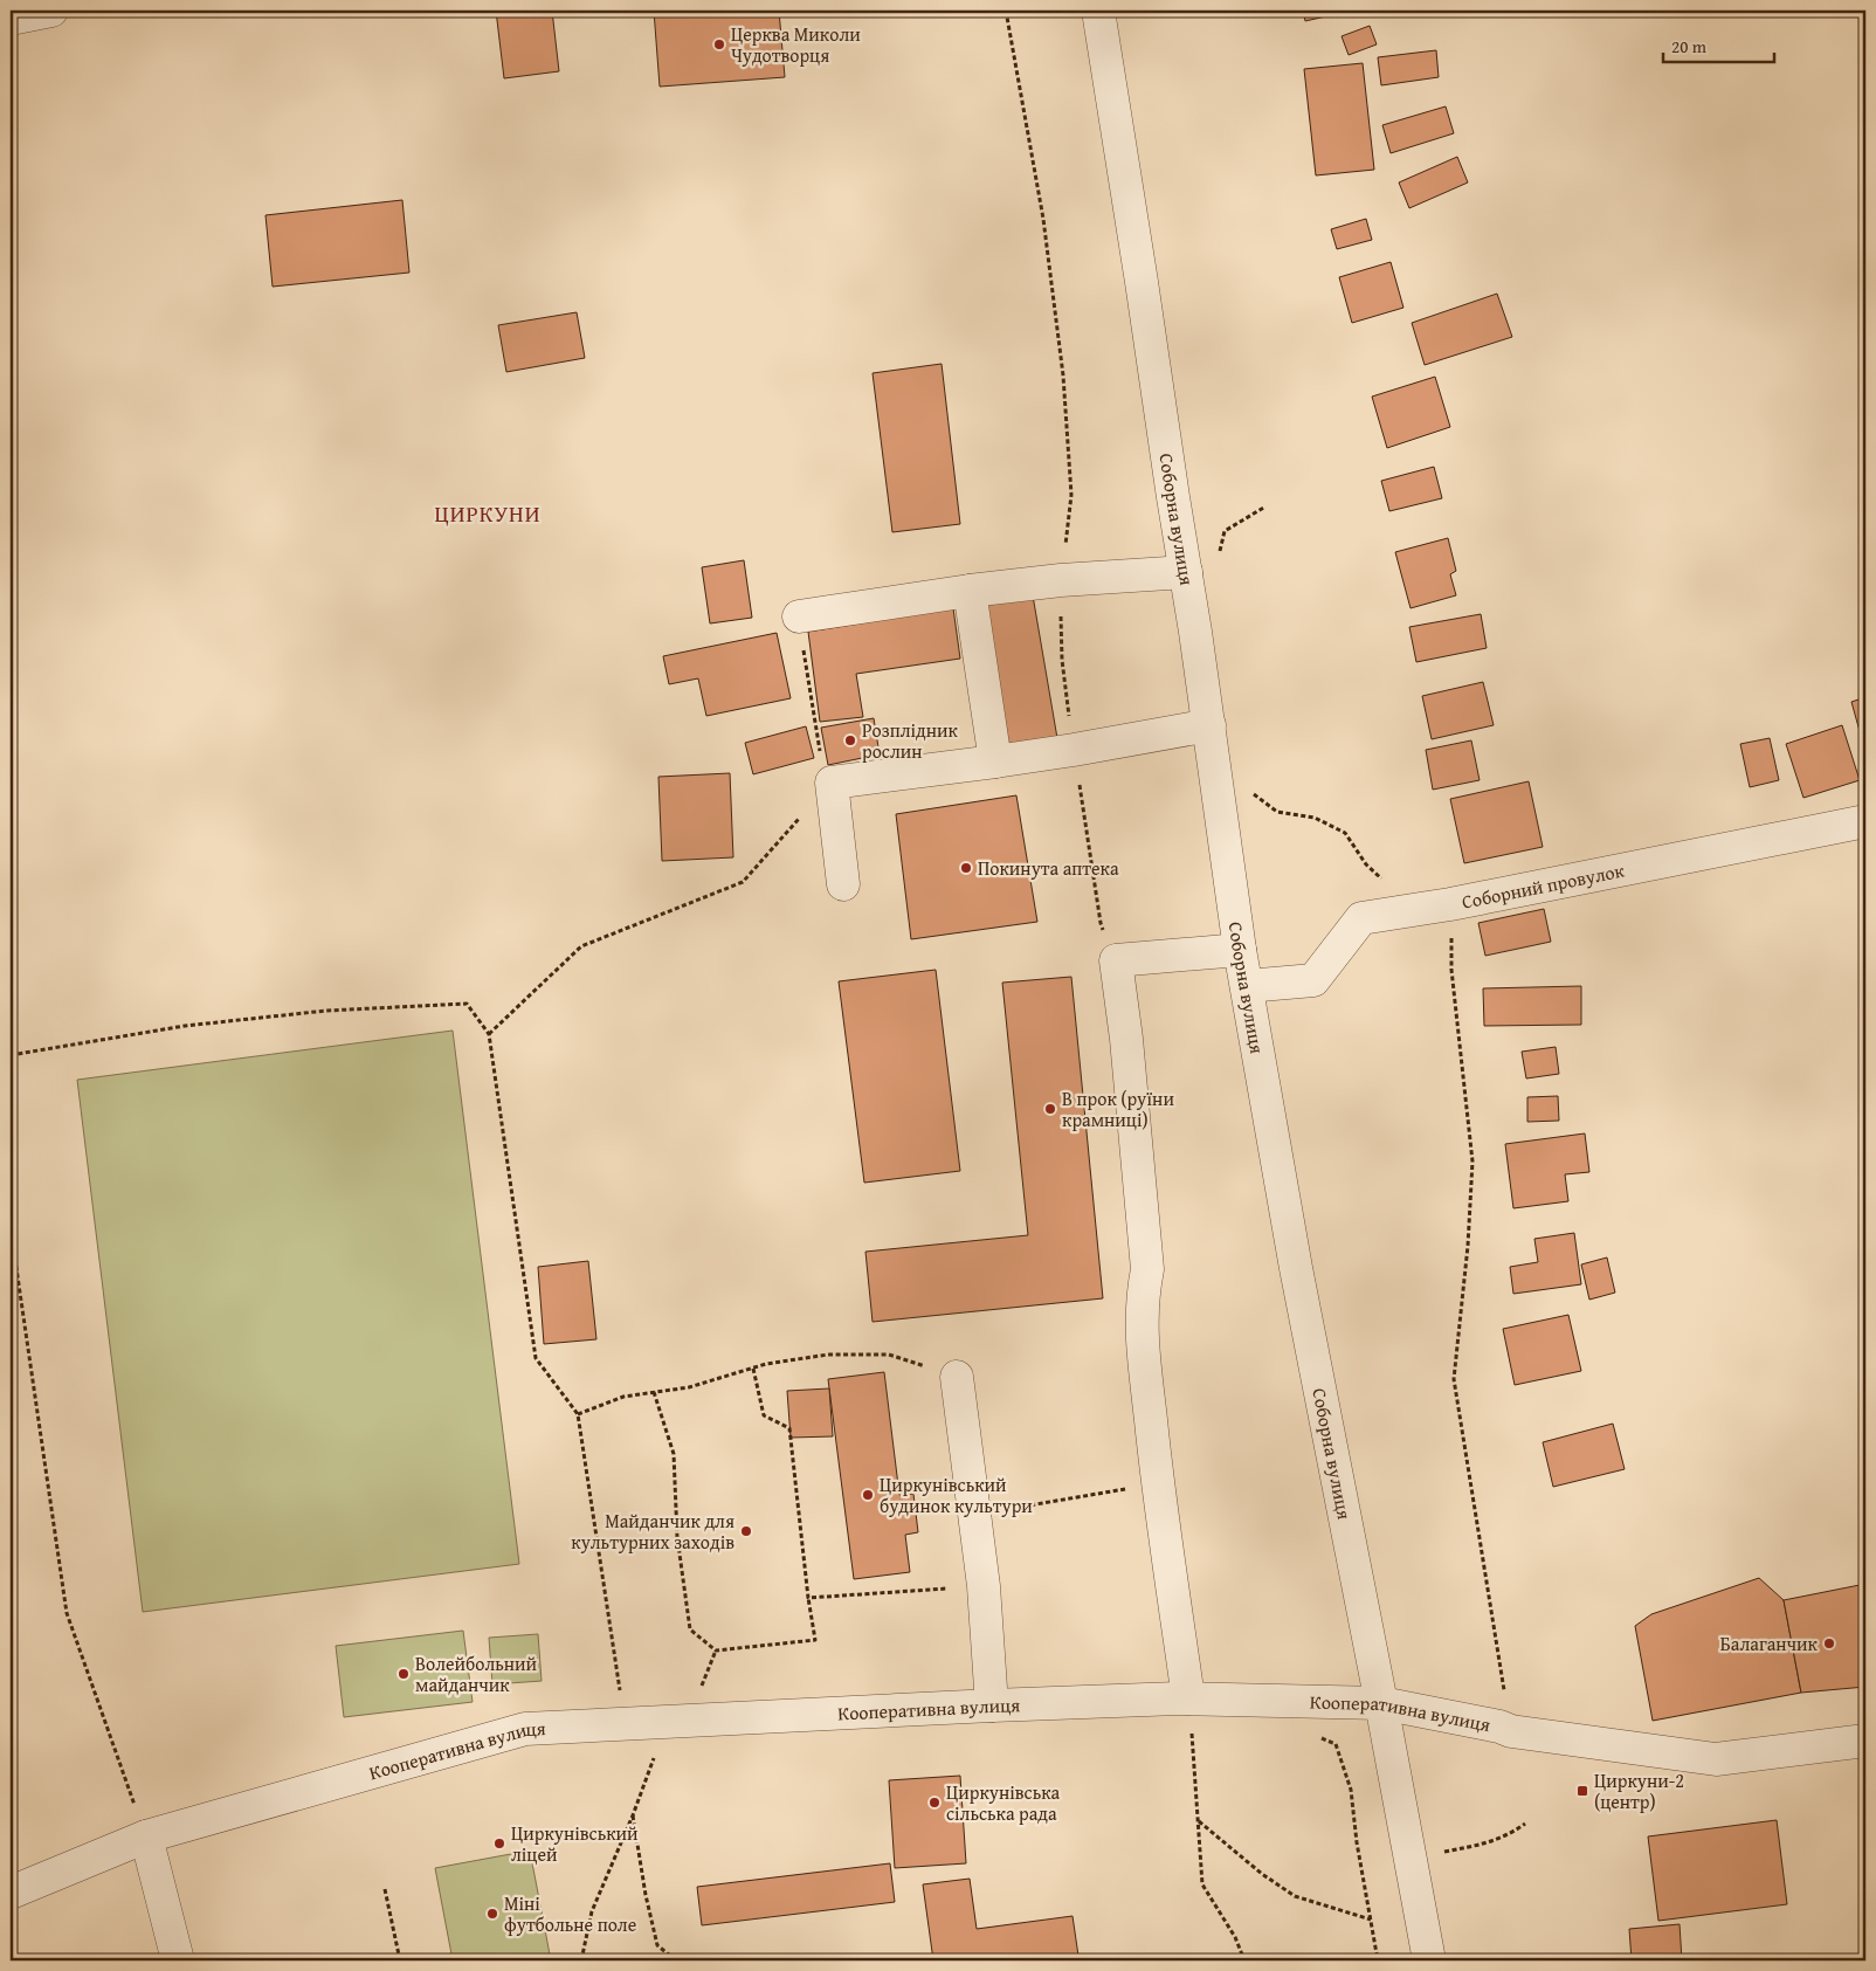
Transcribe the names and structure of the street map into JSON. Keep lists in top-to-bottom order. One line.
{"streets":{"street":["Соборна вулиця","Соборний провулок","Кооперативна вулиця"]},"crossings":[["Соборна вулиця","Соборний провулок"],["Соборна вулиця","Кооперативна вулиця"]],"districts":["ЦИРКУНИ"],"places":{"other":["Церква Миколи Чудотворця","Розплідник рослин","Покинута аптека","В прок (руїни крамниці)","Циркунівський будинок культури","Майданчик для культурних заходів","Балаганчик","Волейбольний майданчик","Циркунівська сільська рада","Циркунівський ліцей","Міні футбольне поле"],"transit":["Циркуни-2 (центр)"]},"scale_bar":"20 m"}
